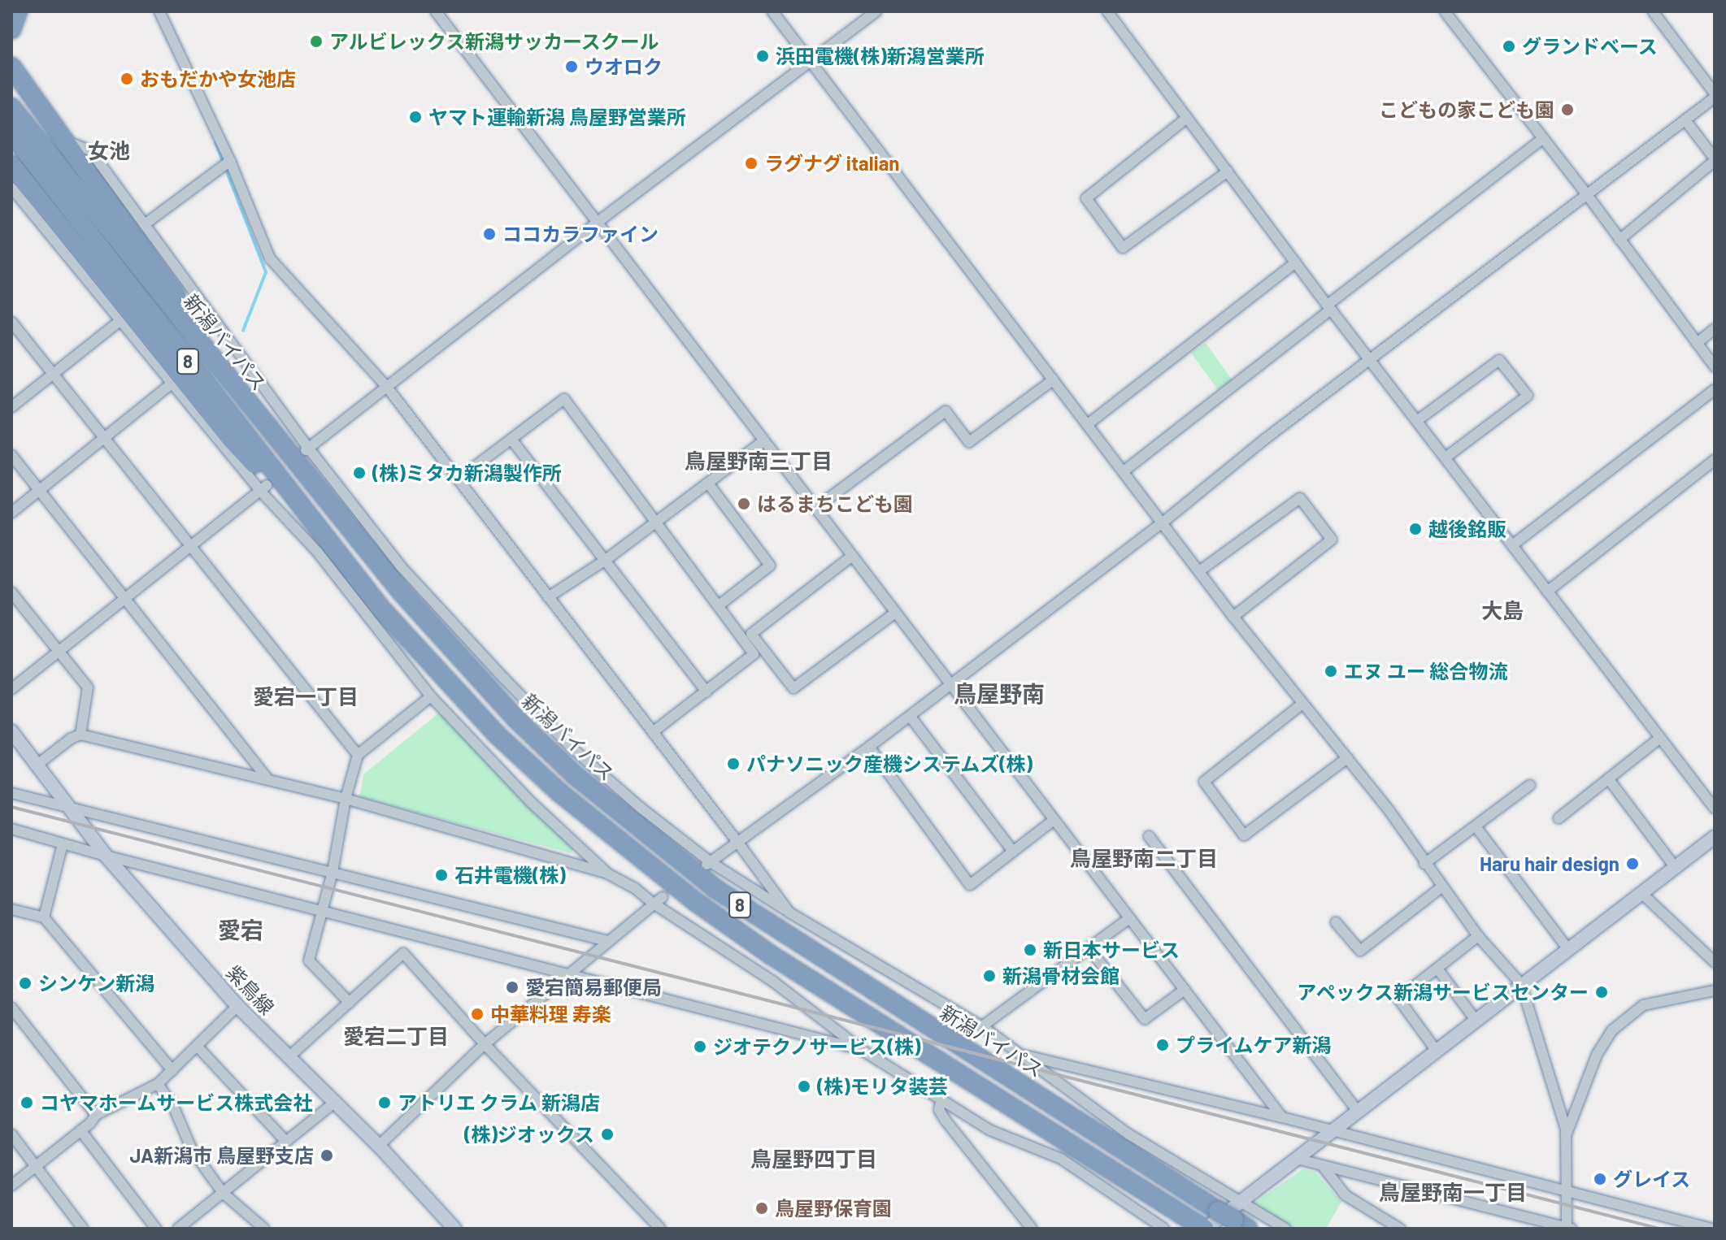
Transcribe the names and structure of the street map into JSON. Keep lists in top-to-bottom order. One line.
{"streets":{"highway":["新潟バイパス","8"],"street":["紫鳥線"]},"districts":["女池","鳥屋野南三丁目","大島","鳥屋野南","愛宕一丁目","鳥屋野南二丁目","愛宕","愛宕二丁目","鳥屋野四丁目","鳥屋野南一丁目"],"places":["アルビレックス新潟サッカースクール","グランドベース","浜田電機(株)新潟営業所","ウオロク","おもだかや女池店","こどもの家こども園","ヤマト運輸新潟 鳥屋野営業所","ラグナグ italian","ココカラファイン","(株)ミタカ新潟製作所","はるまちこども園","越後銘販","エヌ ユー 総合物流","パナソニック産機システムズ(株)","Haru hair design","石井電機(株)","新日本サービス","新潟骨材会館","シンケン新潟","愛宕簡易郵便局","アペックス新潟サービスセンター","中華料理 寿楽","プライムケア新潟","ジオテクノサービス(株)","(株)モリタ装芸","コヤマホームサービス株式会社","アトリエ クラム 新潟店","(株)ジオックス","JA新潟市 鳥屋野支店","グレイス","鳥屋野保育園"]}
